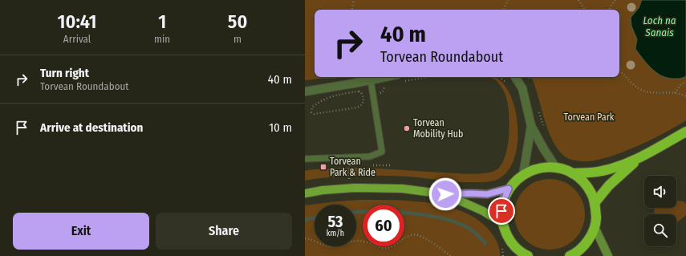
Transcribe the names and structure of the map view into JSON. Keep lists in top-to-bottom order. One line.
{"water":["Loch na Sanais"],"parks":["Torvean Park"],"places":{"other":["Torvean Mobility Hub"],"transit":["Torvean Park & Ride"]},"page":{"eta":["10:41","Arrival","1","min","50","m"],"turn":["40 m","Torvean Roundabout"],"list":[{"name":"Turn right","note":"Torvean Roundabout","value":"40 m"},{"name":"Arrive at destination","value":"10 m"}],"speed":"53 km/h","limit":"60","buttons":["Exit","Share"]}}
